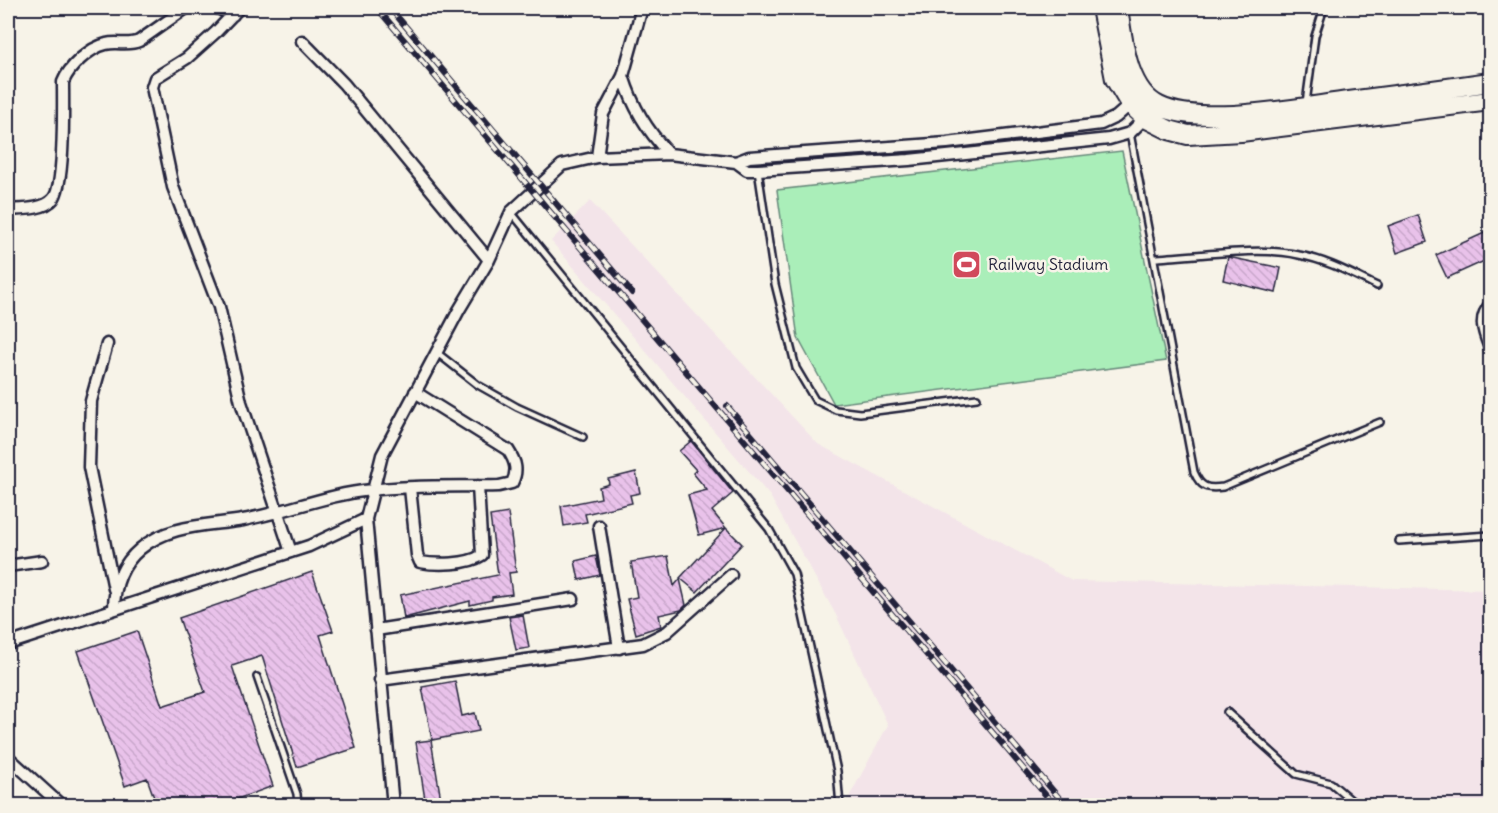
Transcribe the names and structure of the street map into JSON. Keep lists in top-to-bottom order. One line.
{"places":{"sports":["Railway Stadium"]}}
